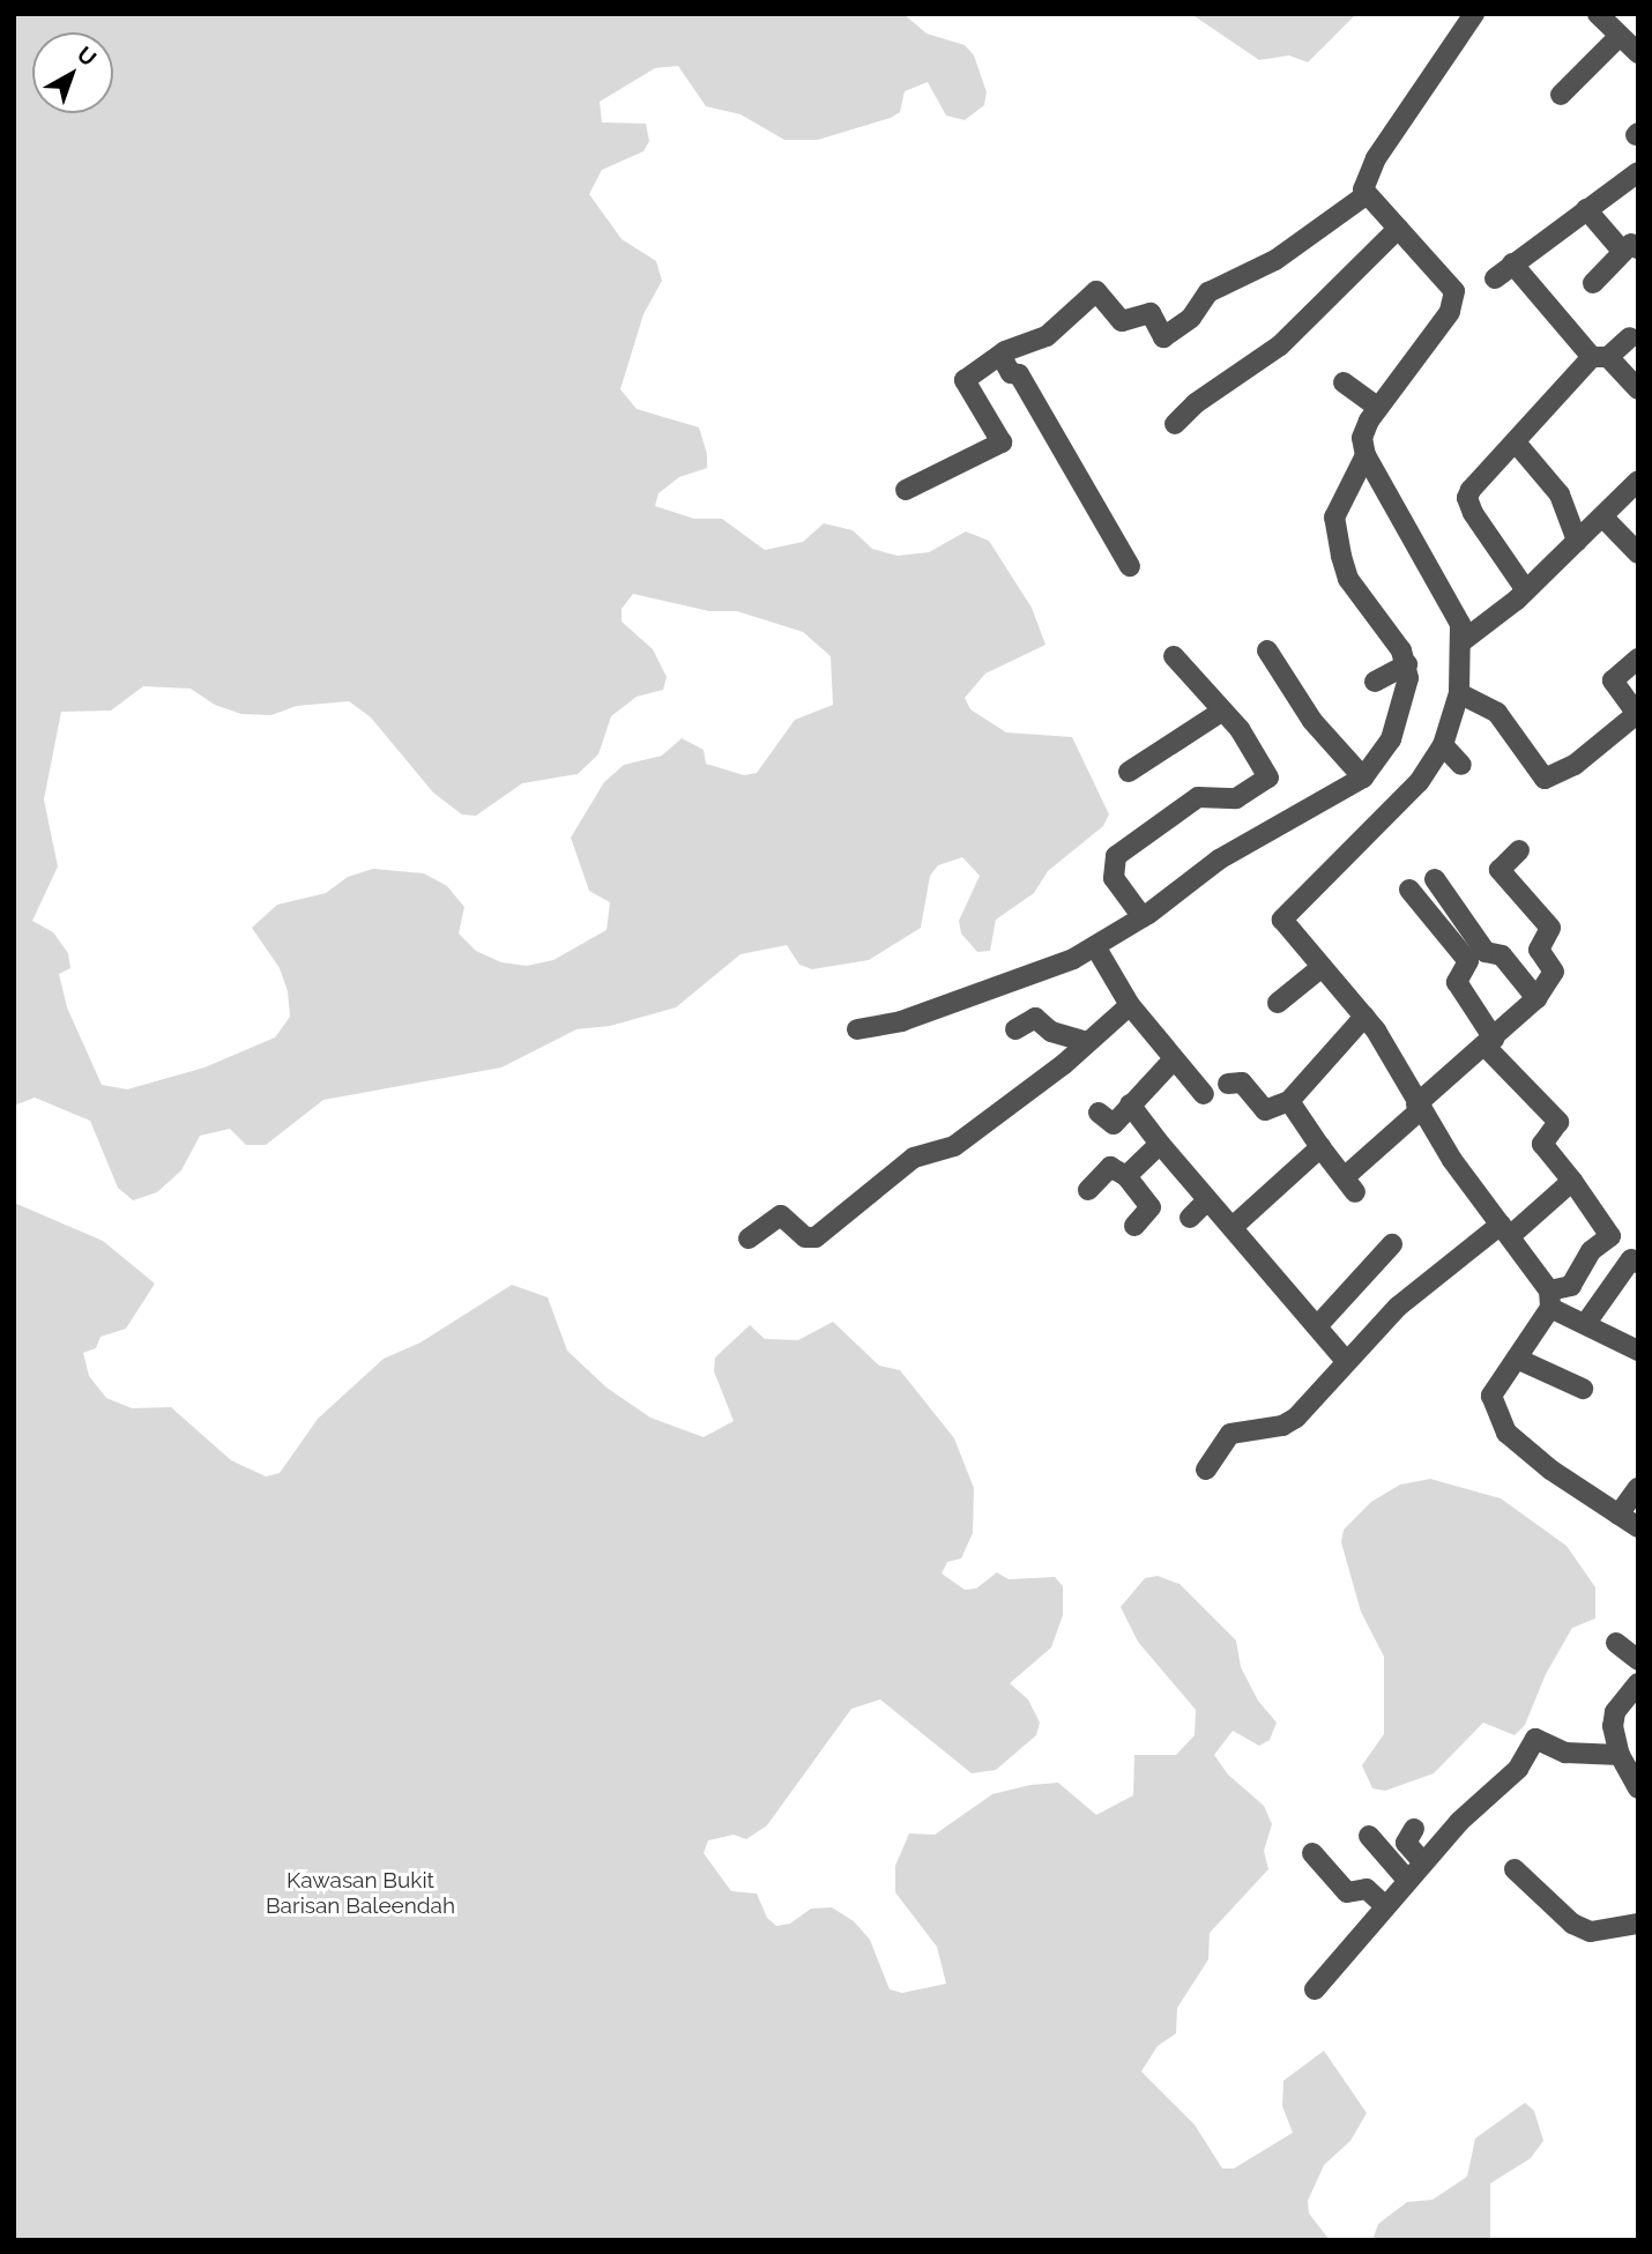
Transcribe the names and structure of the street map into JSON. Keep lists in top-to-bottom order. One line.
{"parks":["Kawasan Bukit Barisan Baleendah"],"north":"top right"}
